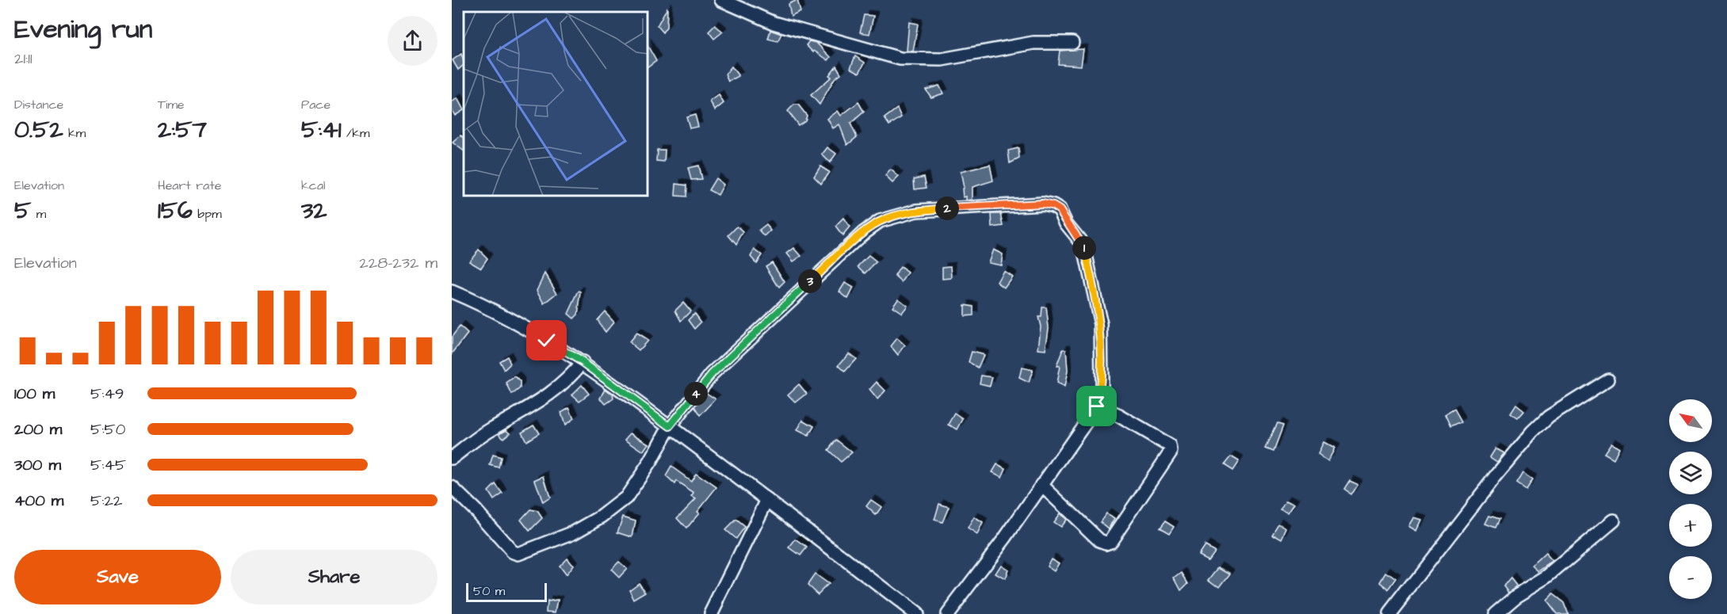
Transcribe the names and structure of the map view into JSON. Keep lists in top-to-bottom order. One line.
{"scale_bar":"50 m","north":"top left","page":{"heading":["Evening run","21:11"],"stats":[["Distance","0.52 km"],["Time","2:57"],["Pace","5:41 /km"],["Elevation","5 m"],["Heart rate","156 bpm"],["kcal","32"]],"pins":["2","1","3","4"],"chart":["Elevation","228–232 m"],"list":[{"name":"100 m","note":"5:49"},{"name":"200 m","note":"5:50"},{"name":"300 m","note":"5:45"},{"name":"400 m","note":"5:22"}],"map_buttons":["+","−"],"buttons":["Save","Share"],"scale":"50 m"}}
